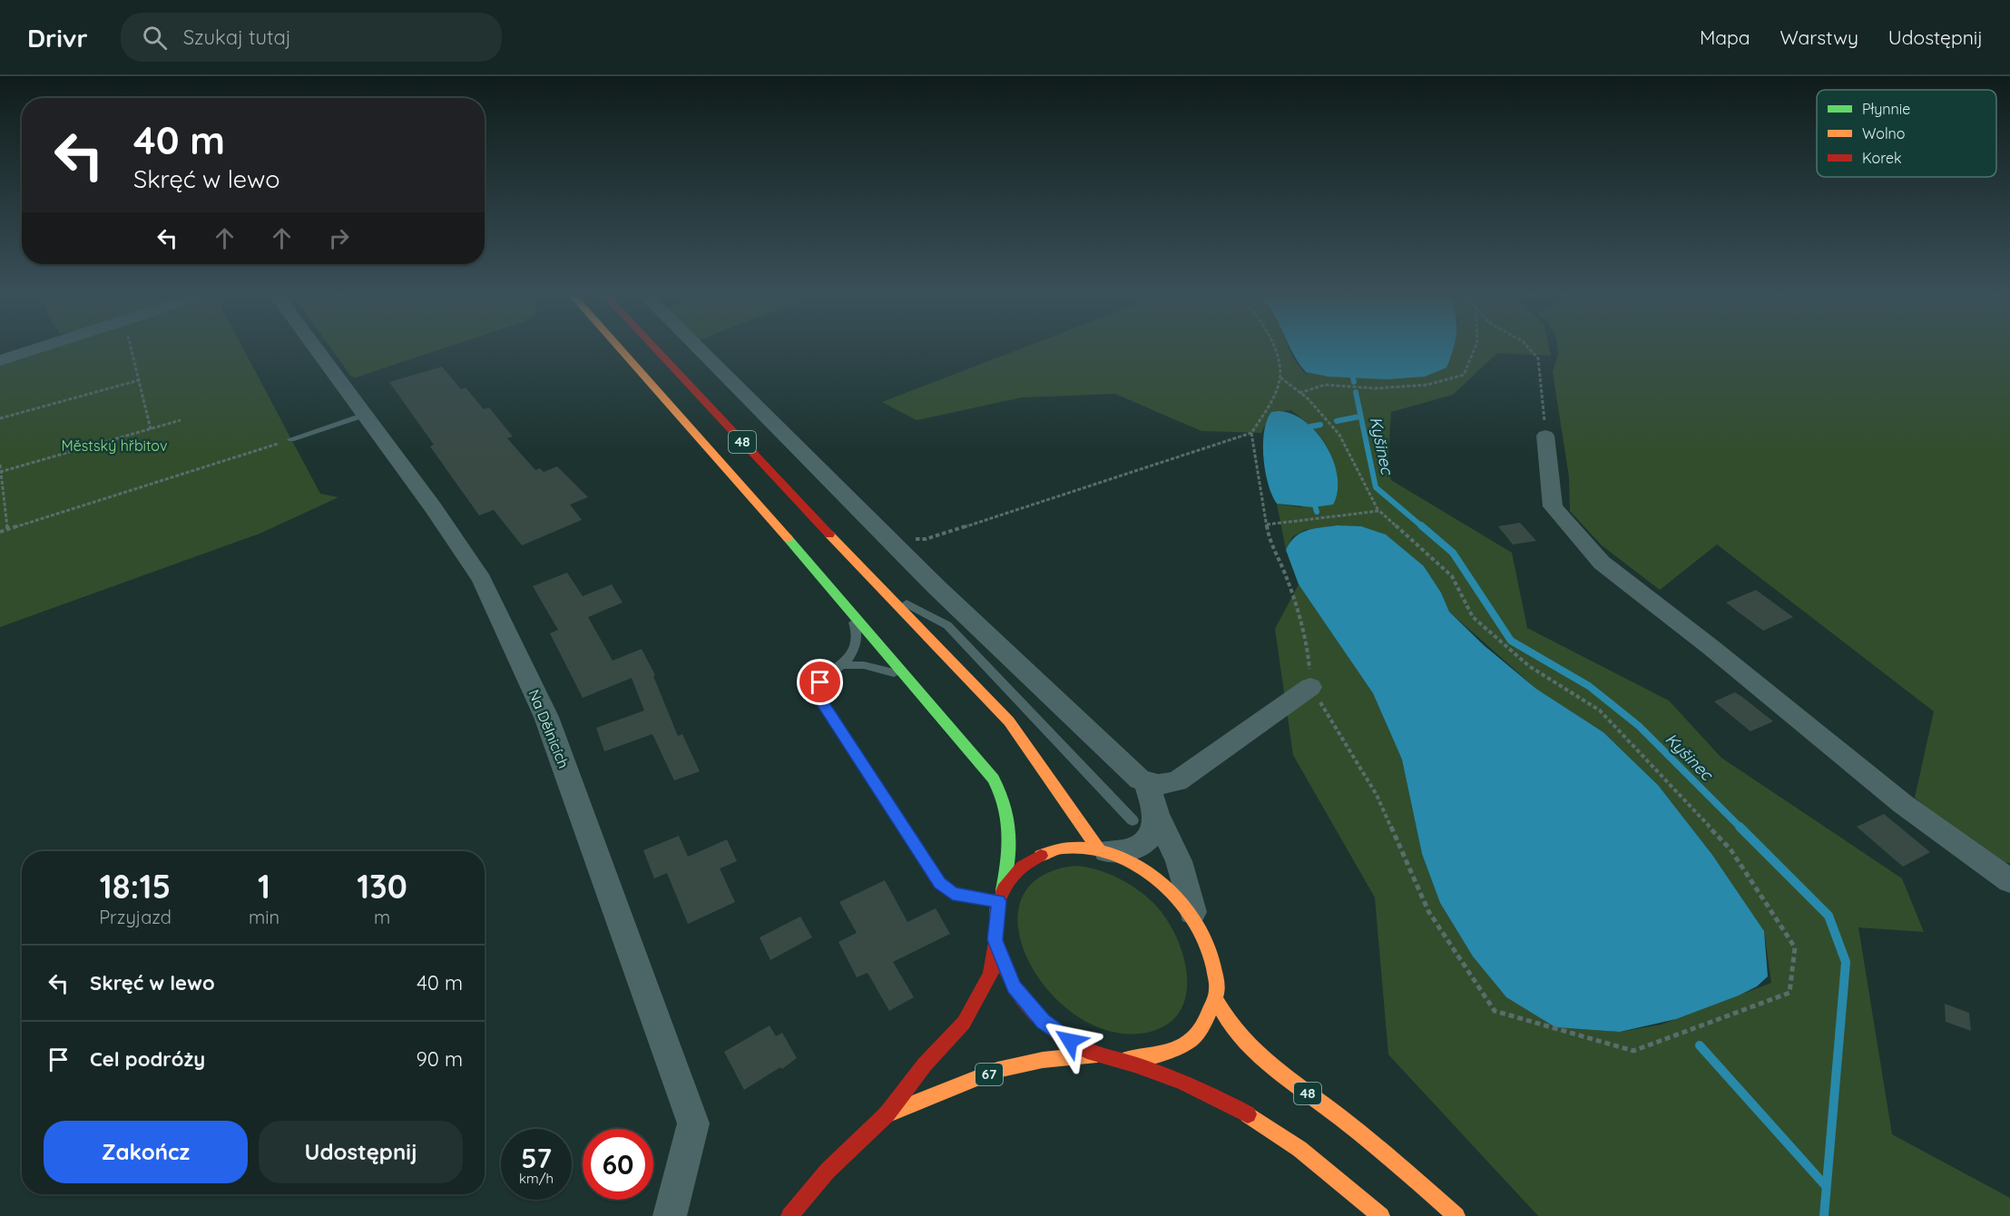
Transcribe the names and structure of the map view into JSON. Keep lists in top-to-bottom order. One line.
{"streets":{"main road":["48","67"],"street":["Na Dělnicích"]},"crossings":[["48","67"]],"water":["Kyšinec"],"parks":["Městský hřbitov"],"legend":["Płynnie","Wolno","Korek"],"page":{"header":"Drivr","search":"Szukaj tutaj","nav":["Mapa","Warstwy","Udostępnij"],"turn":["40 m","Skręć w lewo"],"eta":["18:15","Przyjazd","1","min","130","m"],"list":[{"name":"Skręć w lewo","value":"40 m"},{"name":"Cel podróży","value":"90 m"}],"buttons":["Zakończ","Udostępnij"],"speed":"57 km/h","limit":"60"}}
